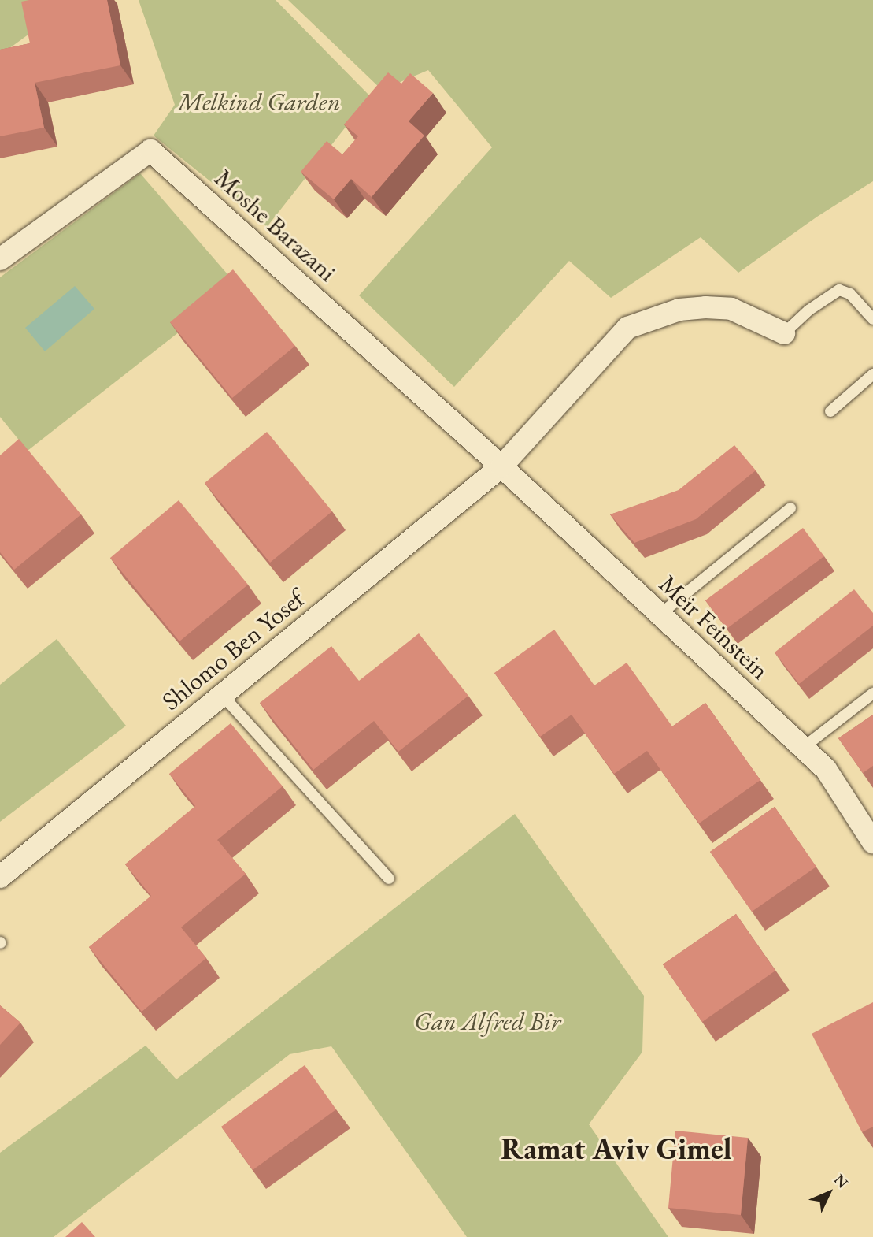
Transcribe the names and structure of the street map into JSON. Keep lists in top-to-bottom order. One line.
{"streets":{"street":["Moshe Barazani","Meir Feinstein","Shlomo Ben Yosef"]},"crossings":[["Moshe Barazani","Meir Feinstein"],["Moshe Barazani","Shlomo Ben Yosef"],["Meir Feinstein","Shlomo Ben Yosef"]],"districts":["Ramat Aviv Gimel"],"parks":["Melkind Garden","Gan Alfred Bir"],"north":"top right"}
